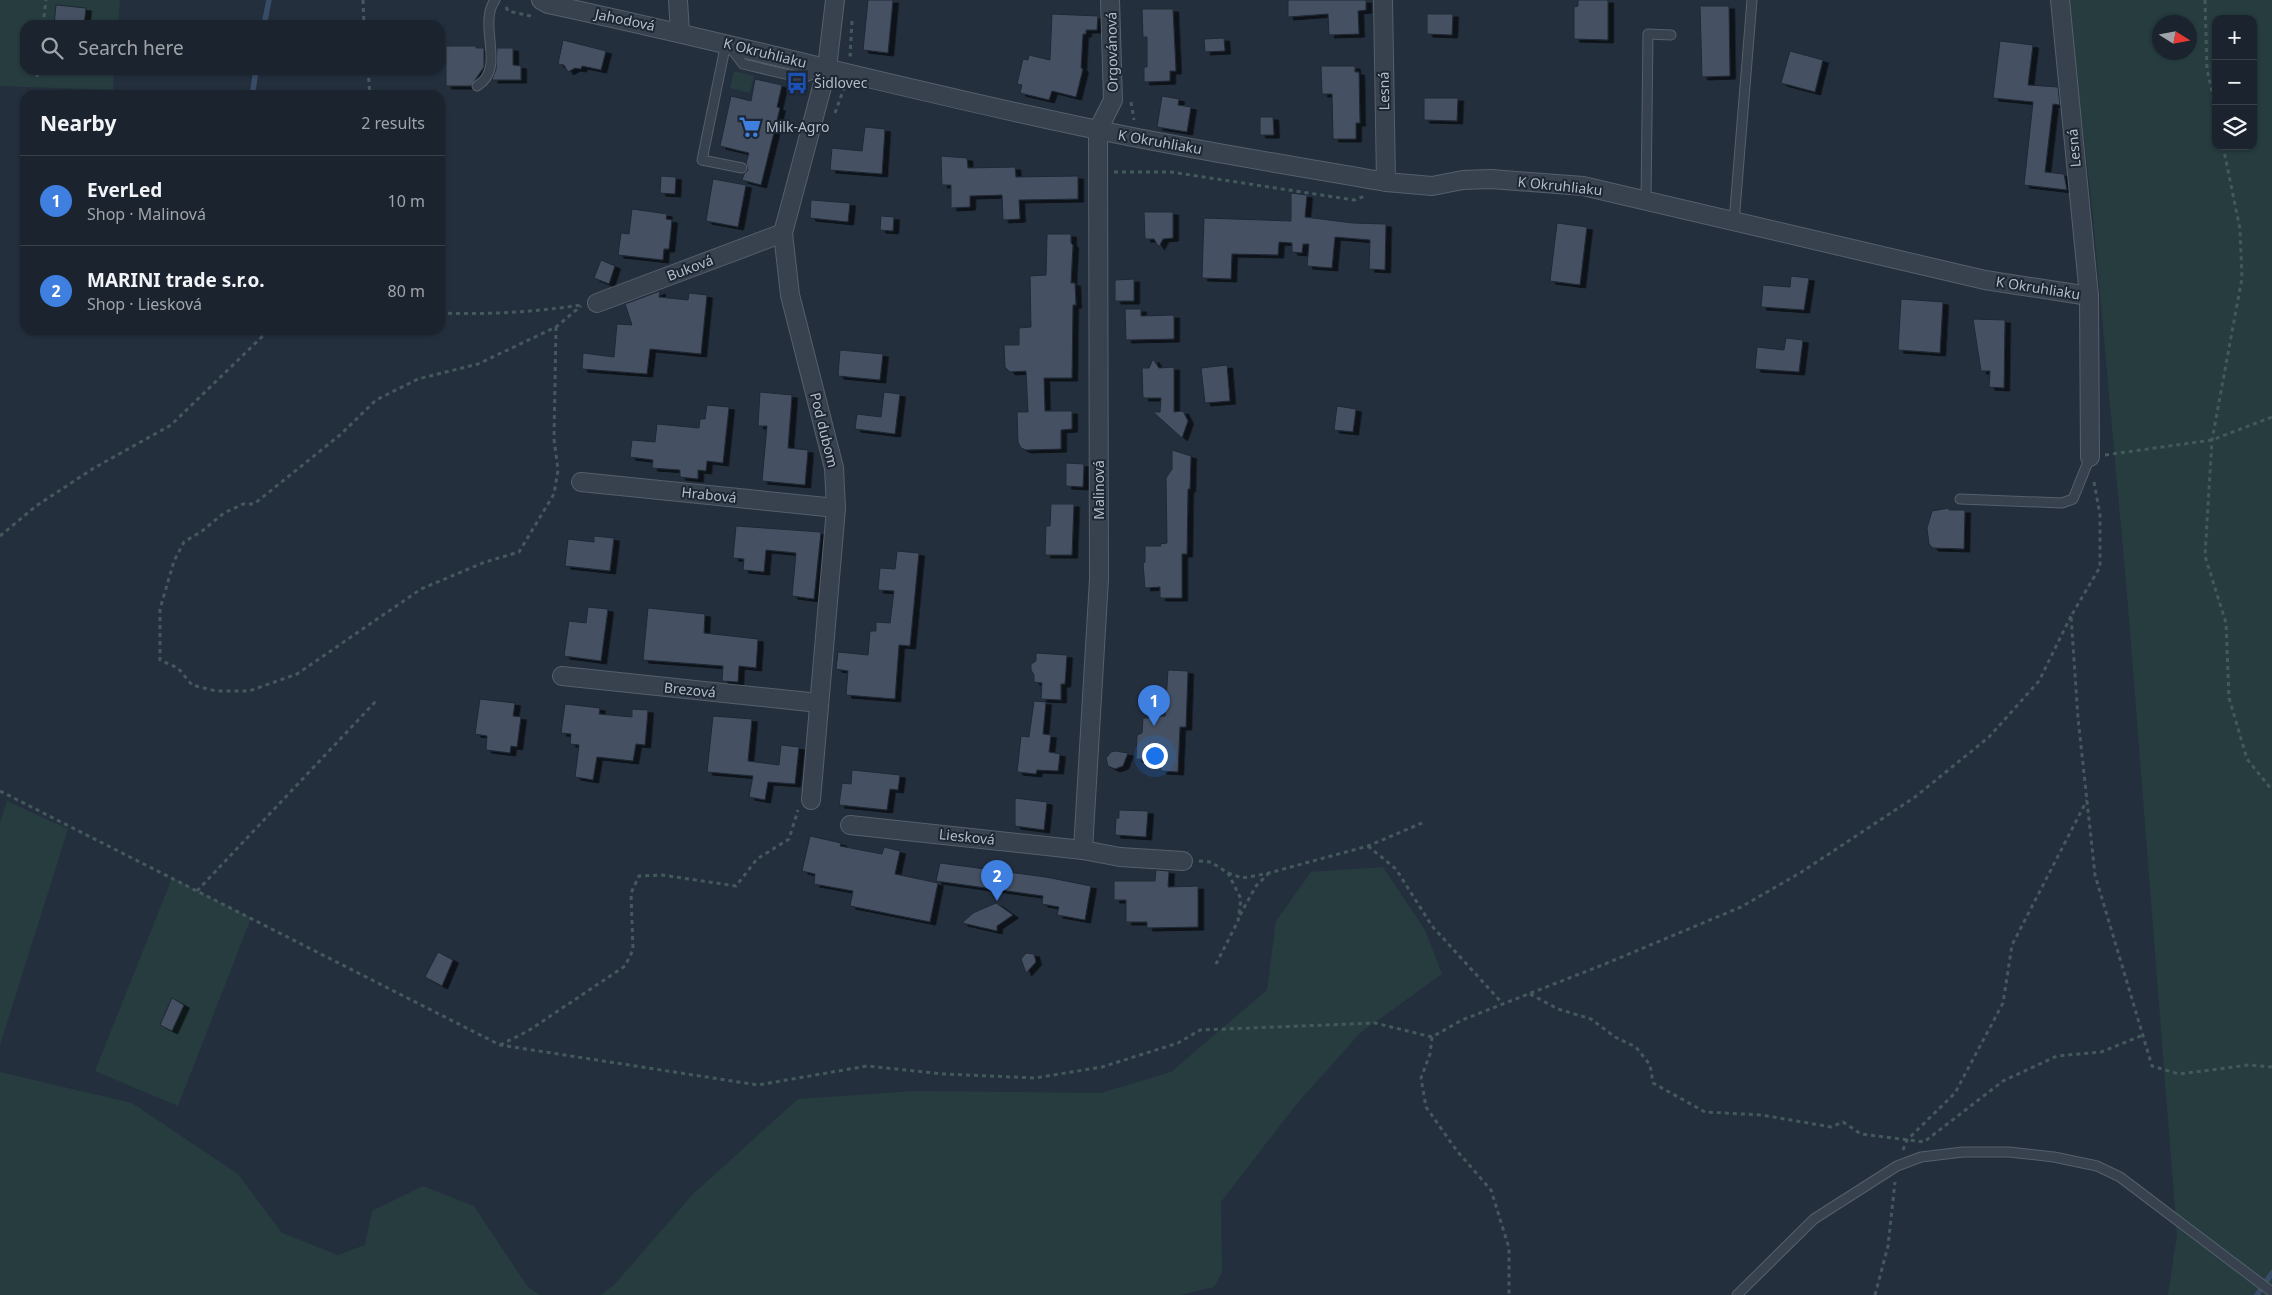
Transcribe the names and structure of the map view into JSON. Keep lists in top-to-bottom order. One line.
{"streets":{"street":["Jahodová","Orgovánová","K Okruhliaku","Lesná","Buková","Pod dubom","Malinová","Hrabová","Brezová","Liesková"]},"crossings":[["Jahodová","K Okruhliaku"],["Orgovánová","K Okruhliaku"],["Orgovánová","Malinová"],["K Okruhliaku","Lesná"],["K Okruhliaku","Pod dubom"],["K Okruhliaku","Malinová"],["Buková","Pod dubom"],["Pod dubom","Hrabová"],["Pod dubom","Brezová"],["Malinová","Liesková"]],"places":{"bus stop":["Šidlovec"],"supermarket":["Milk-Agro"]},"north":"right","page":{"map_buttons":["+","−"],"search":"Search here","heading":["Nearby","2 results"],"list":[{"mark":"1","name":"EverLed","note":"Shop · Malinová","value":"10 m"},{"mark":"2","name":"MARINI trade s.r.o.","note":"Shop · Liesková","value":"80 m"}],"pins":["1","2"]}}
